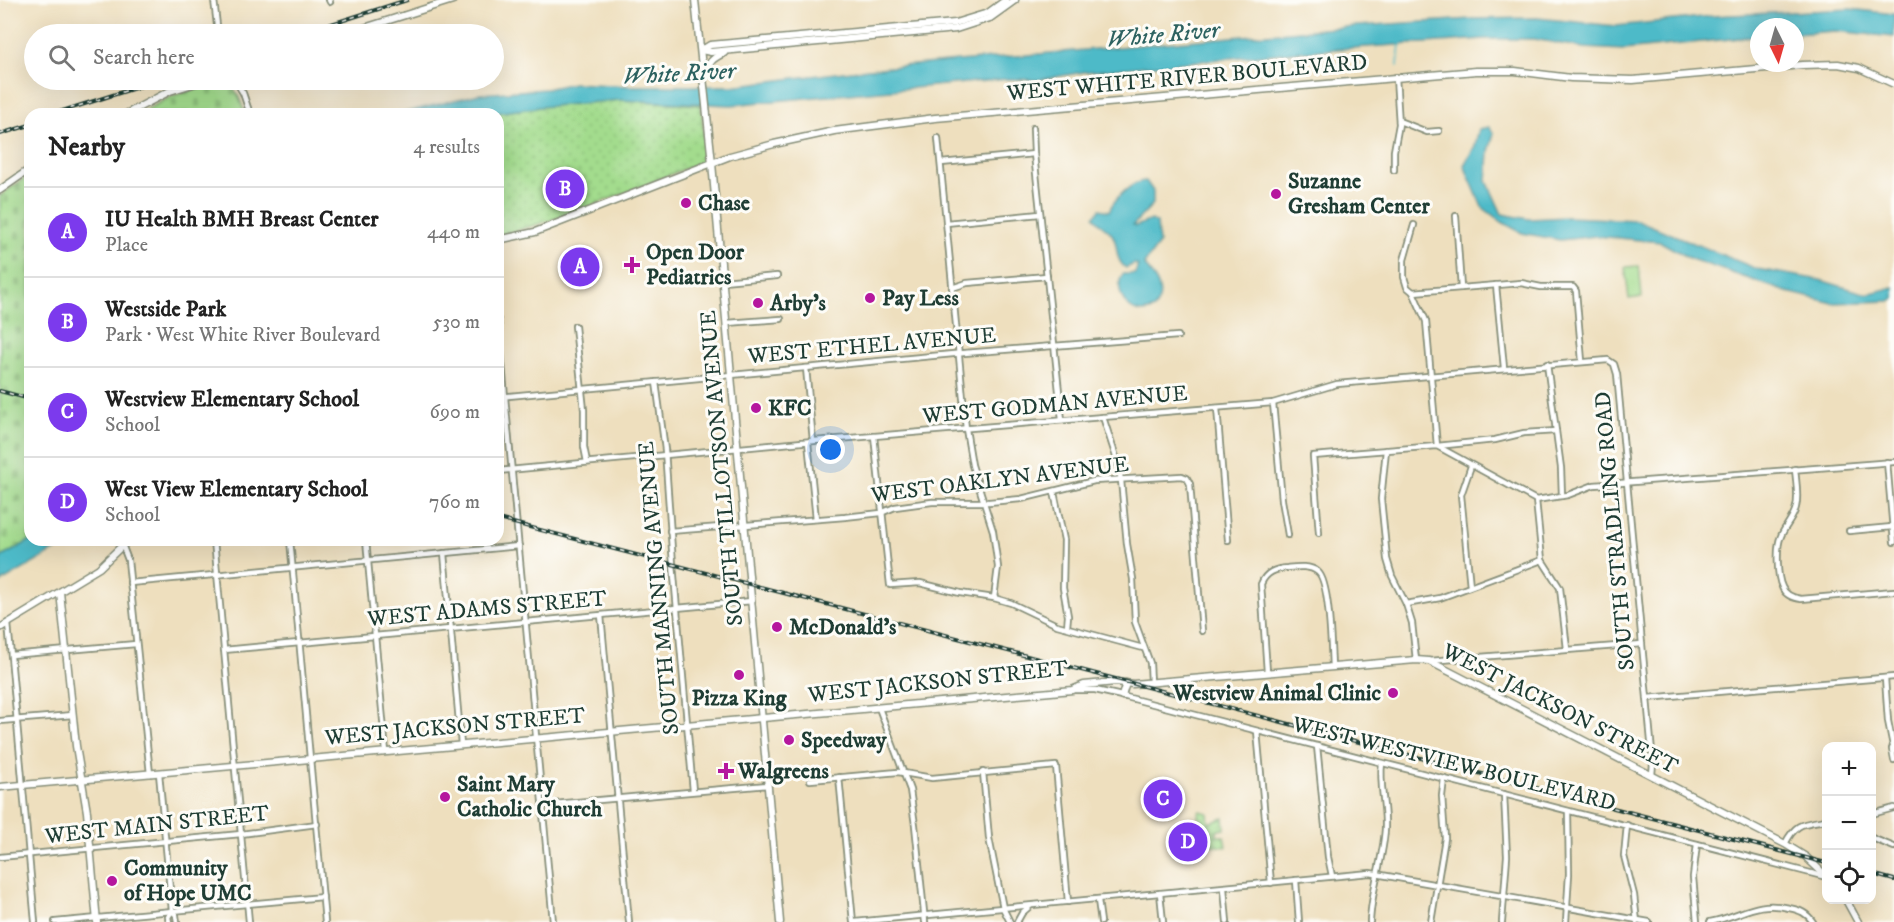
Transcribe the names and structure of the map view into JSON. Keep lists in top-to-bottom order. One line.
{"streets":{"main road":["WEST WHITE RIVER BOULEVARD","SOUTH TILLOTSON AVENUE","WEST JACKSON STREET"],"street":["WEST ETHEL AVENUE","WEST GODMAN AVENUE","WEST OAKLYN AVENUE","SOUTH STRADLING ROAD","SOUTH MANNING AVENUE","WEST ADAMS STREET","WEST WESTVIEW BOULEVARD","WEST MAIN STREET"]},"crossings":[["WEST WHITE RIVER BOULEVARD","SOUTH TILLOTSON AVENUE"],["WEST ETHEL AVENUE","SOUTH TILLOTSON AVENUE"],["WEST ETHEL AVENUE","SOUTH MANNING AVENUE"],["WEST GODMAN AVENUE","SOUTH TILLOTSON AVENUE"],["WEST GODMAN AVENUE","SOUTH STRADLING ROAD"],["WEST GODMAN AVENUE","SOUTH MANNING AVENUE"],["SOUTH TILLOTSON AVENUE","WEST OAKLYN AVENUE"],["SOUTH TILLOTSON AVENUE","WEST ADAMS STREET"],["SOUTH TILLOTSON AVENUE","WEST JACKSON STREET"],["WEST OAKLYN AVENUE","SOUTH MANNING AVENUE"],["SOUTH STRADLING ROAD","WEST JACKSON STREET"],["SOUTH MANNING AVENUE","WEST ADAMS STREET"],["SOUTH MANNING AVENUE","WEST JACKSON STREET"],["WEST JACKSON STREET","WEST WESTVIEW BOULEVARD"]],"water":["White River"],"places":{"other":["Suzanne Gresham Center","Chase","Pay Less","Arby's","KFC","McDonald's","Pizza King","Westview Animal Clinic","Speedway","Saint Mary Catholic Church","Community of Hope UMC"],"health":["Open Door Pediatrics","Walgreens"]},"north":"bottom","page":{"search":"Search here","heading":["Nearby","4 results"],"pins":["B","A","C","D"],"list":[{"mark":"A","name":"IU Health BMH Breast Center","note":"Place","value":"440 m"},{"mark":"B","name":"Westside Park","note":"Park · West White River Boulevard","value":"530 m"},{"mark":"C","name":"Westview Elementary School","note":"School","value":"690 m"},{"mark":"D","name":"West View Elementary School","note":"School","value":"760 m"}],"map_buttons":["+","−"]}}
